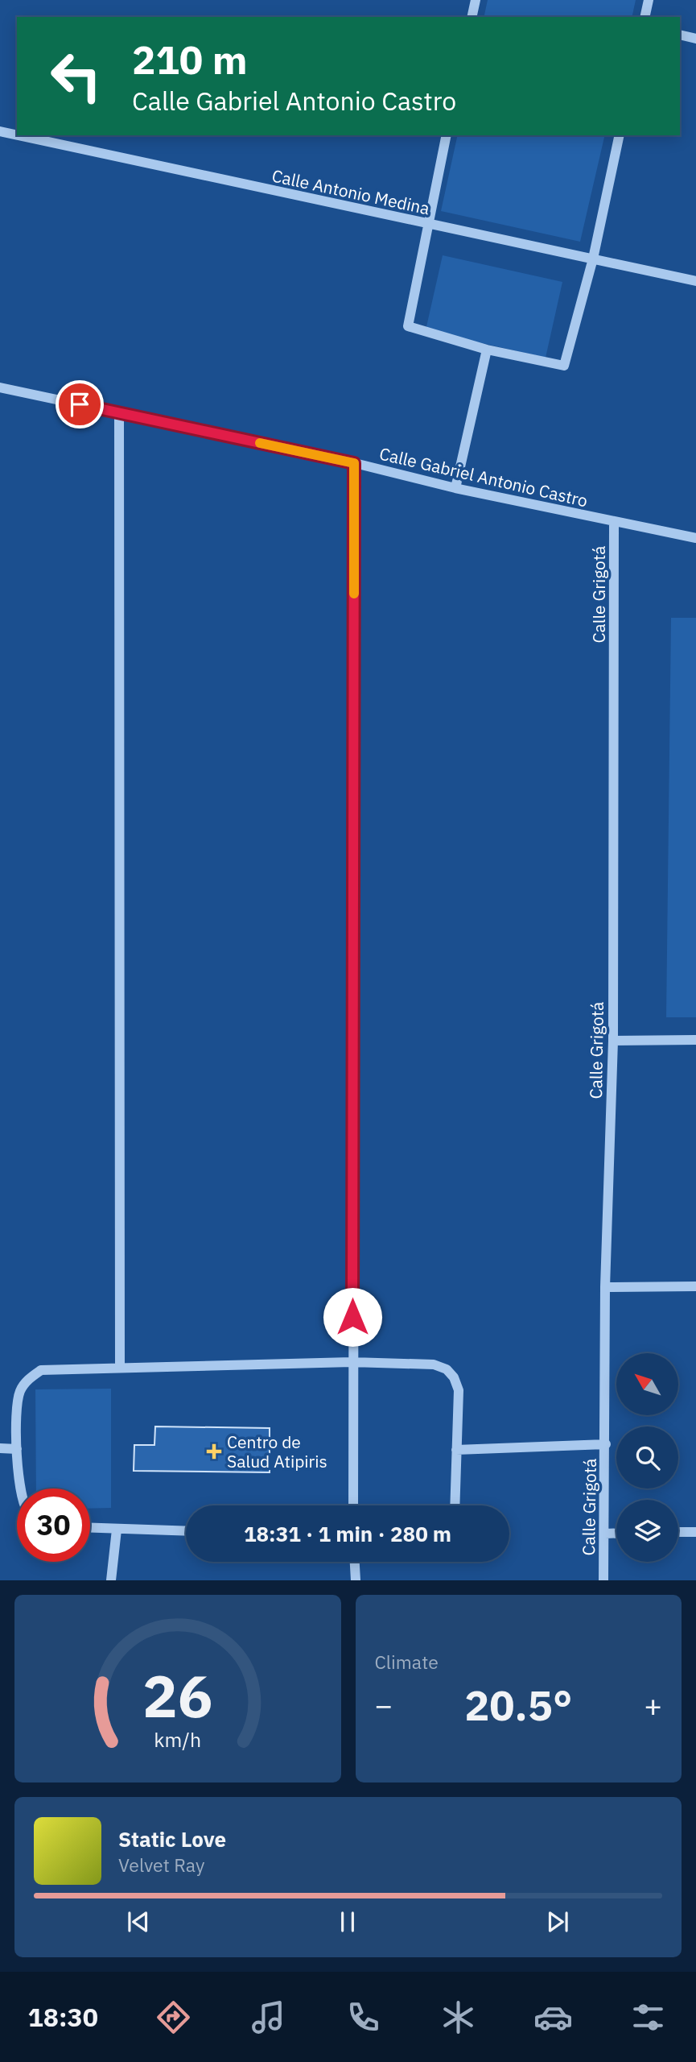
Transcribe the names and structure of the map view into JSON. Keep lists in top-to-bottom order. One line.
{"streets":{"street":["Calle Antonio Medina","Calle Gabriel Antonio Castro","Calle Grigotá"]},"crossings":[["Calle Gabriel Antonio Castro","Calle Grigotá"]],"places":{"health":["Centro de Salud Atipiris"]},"north":"top left","page":{"turn":["210 m","Calle Gabriel Antonio Castro"],"limit":"30","trip":"18:31 · 1 min · 280 m","tile":"Climate","heat":["−","20.5°","+"],"song":["Static Love","Velvet Ray"],"tabs":"18:30","gauge":["26","km/h"]}}
